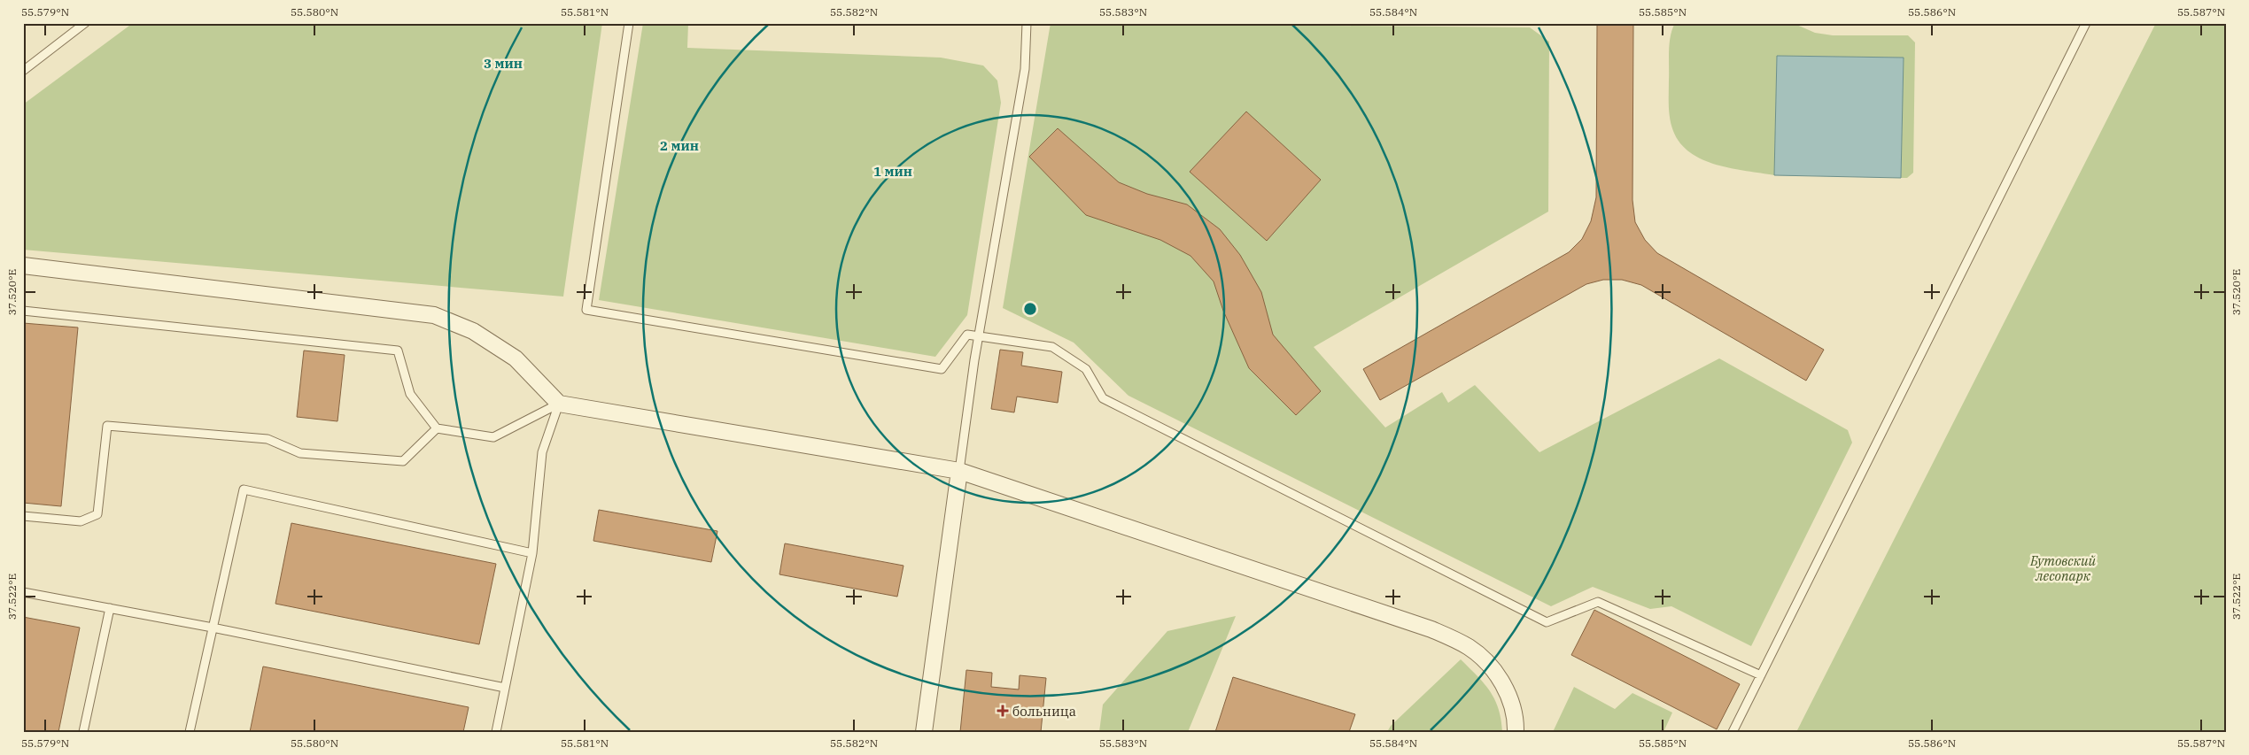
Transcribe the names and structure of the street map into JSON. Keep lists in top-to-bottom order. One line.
{"parks":["Бутовский лесопарк"],"places":{"health":["больница"]},"coordinates":["55.579°N","55.580°N","55.581°N","55.582°N","55.583°N","55.584°N","55.585°N","55.586°N","55.587°N","37.520°E","37.522°E"],"rings":["3 мин","2 мин","1 мин"]}
